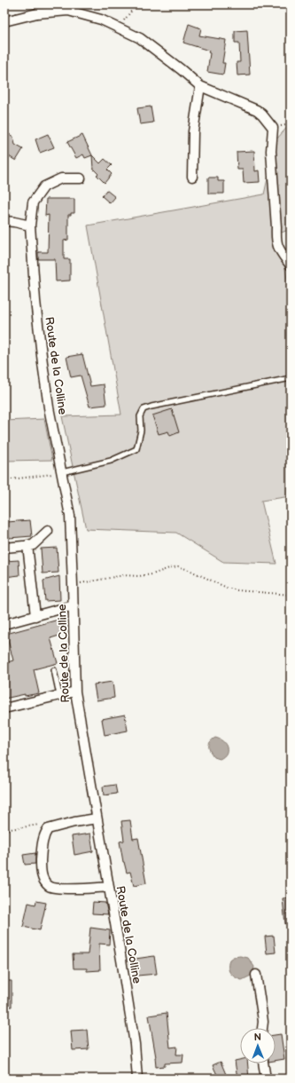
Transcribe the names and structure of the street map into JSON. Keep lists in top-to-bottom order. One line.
{"streets":{"street":["Route de la Colline"]},"north":"top"}
